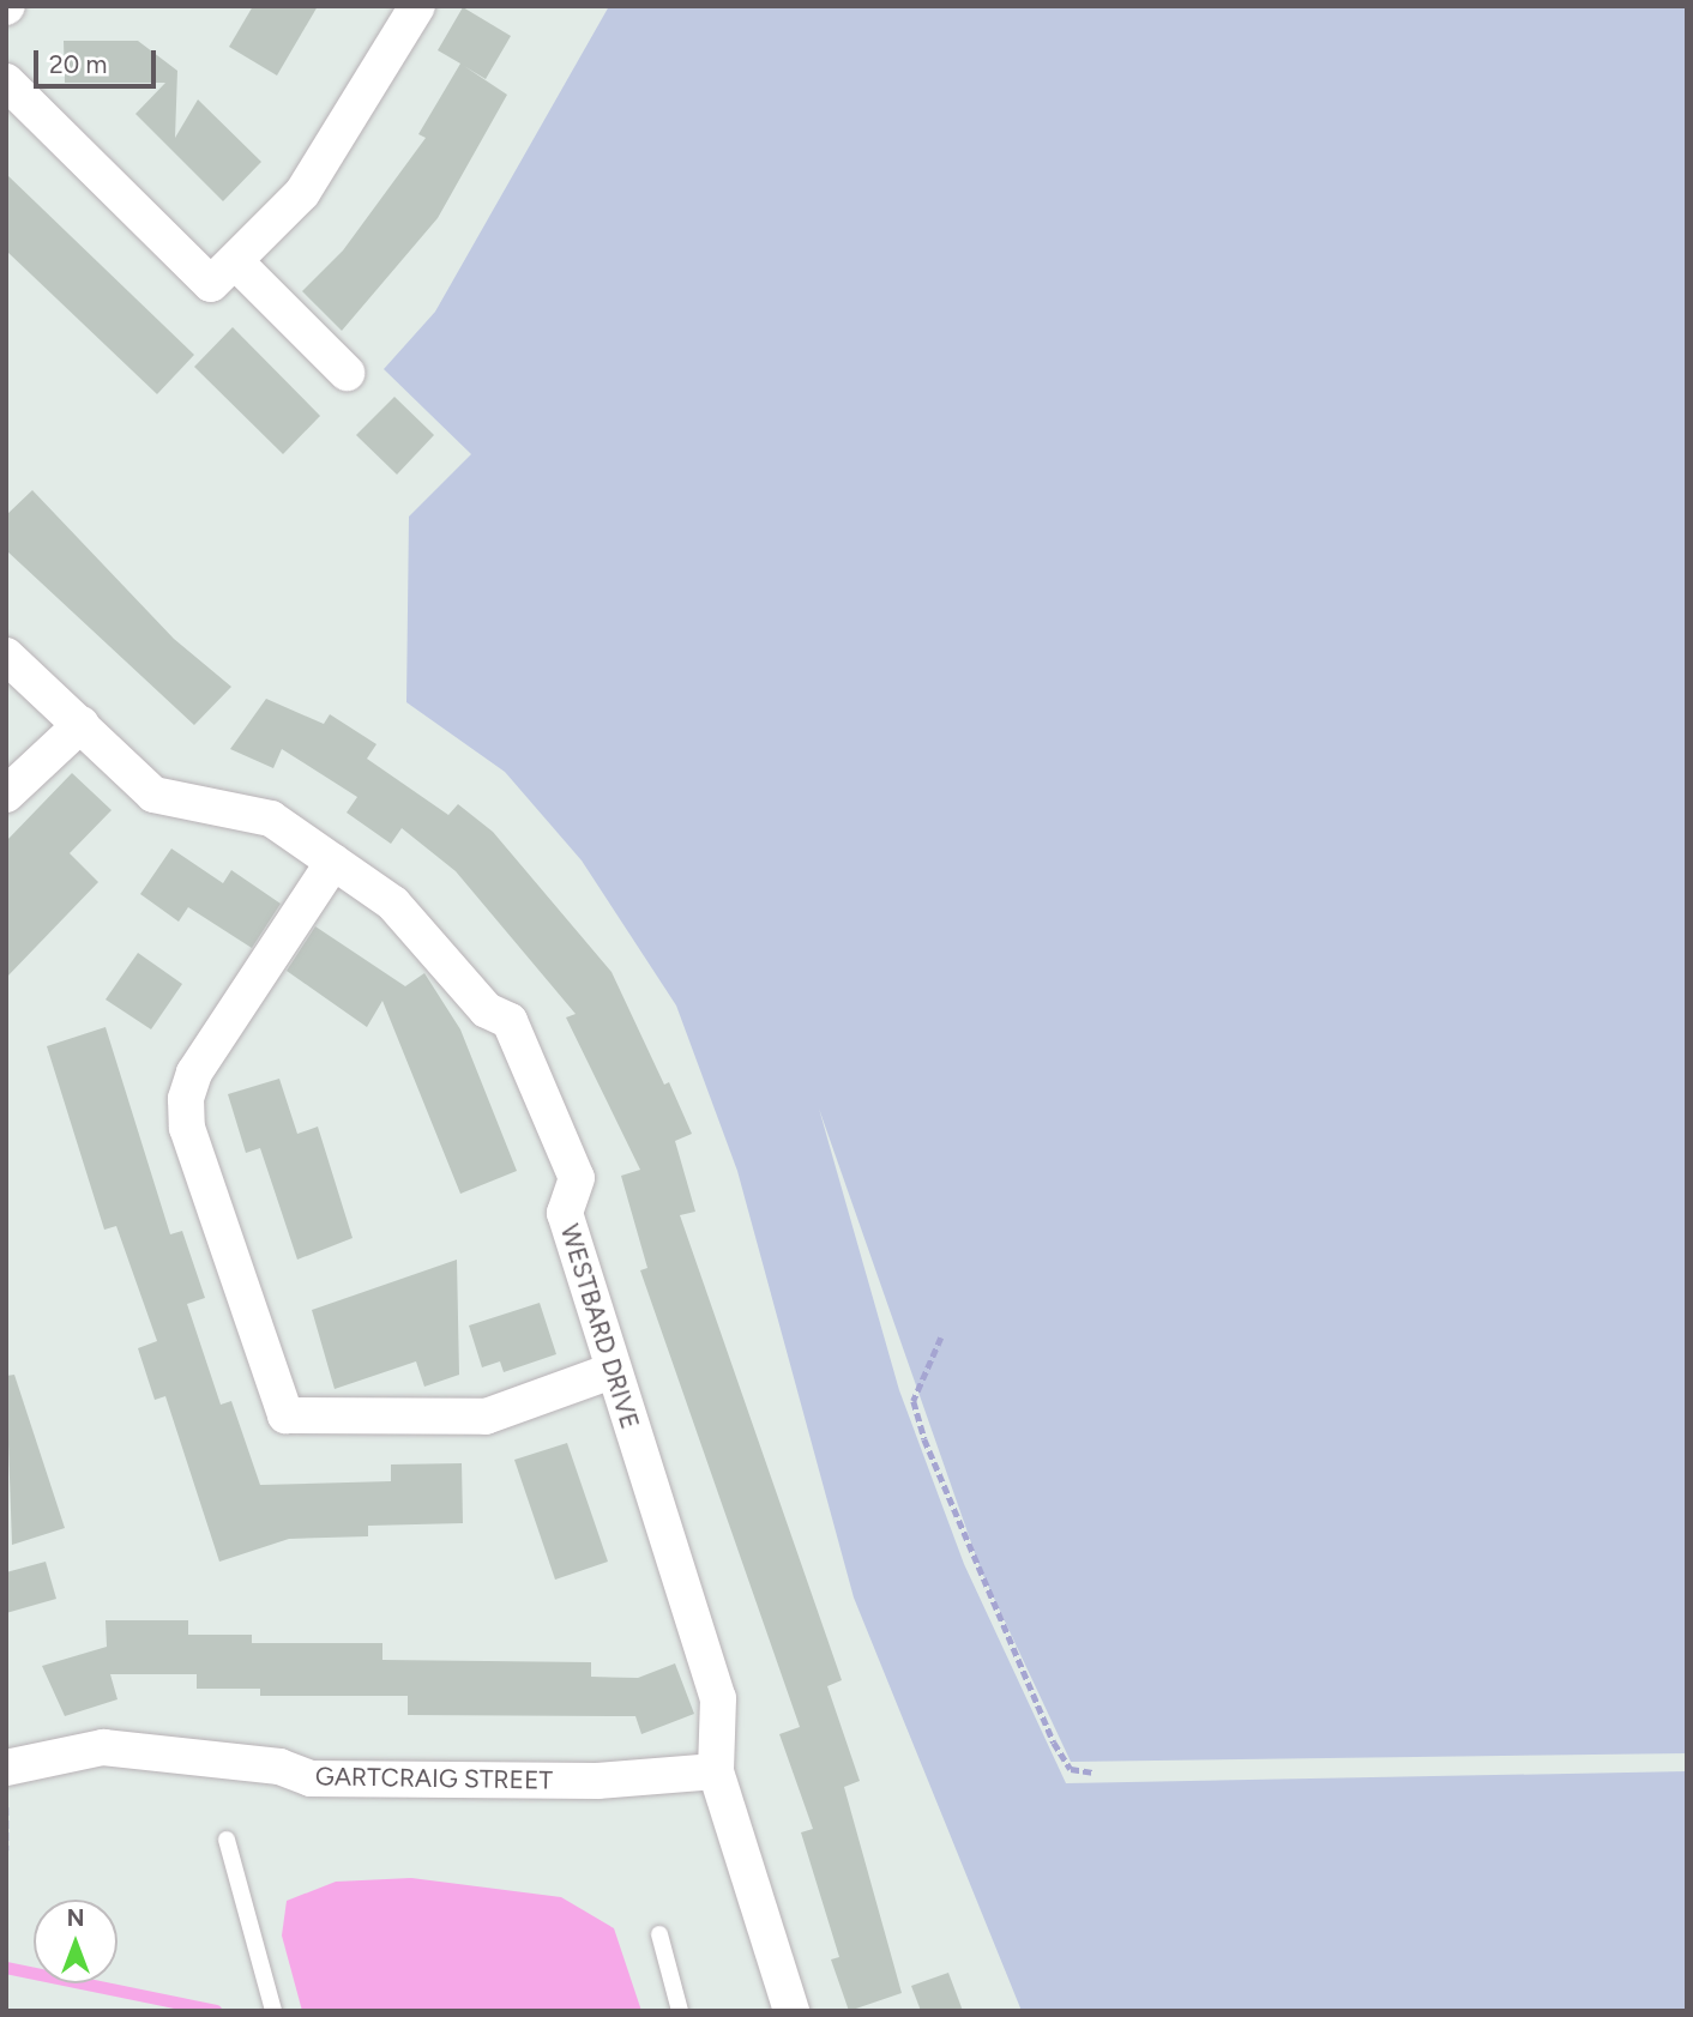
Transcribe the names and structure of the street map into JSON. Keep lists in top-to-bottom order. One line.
{"streets":{"street":["WESTBARD DRIVE","GARTCRAIG STREET"]},"crossings":[["WESTBARD DRIVE","GARTCRAIG STREET"]],"scale_bar":"20 m","north":"top"}
